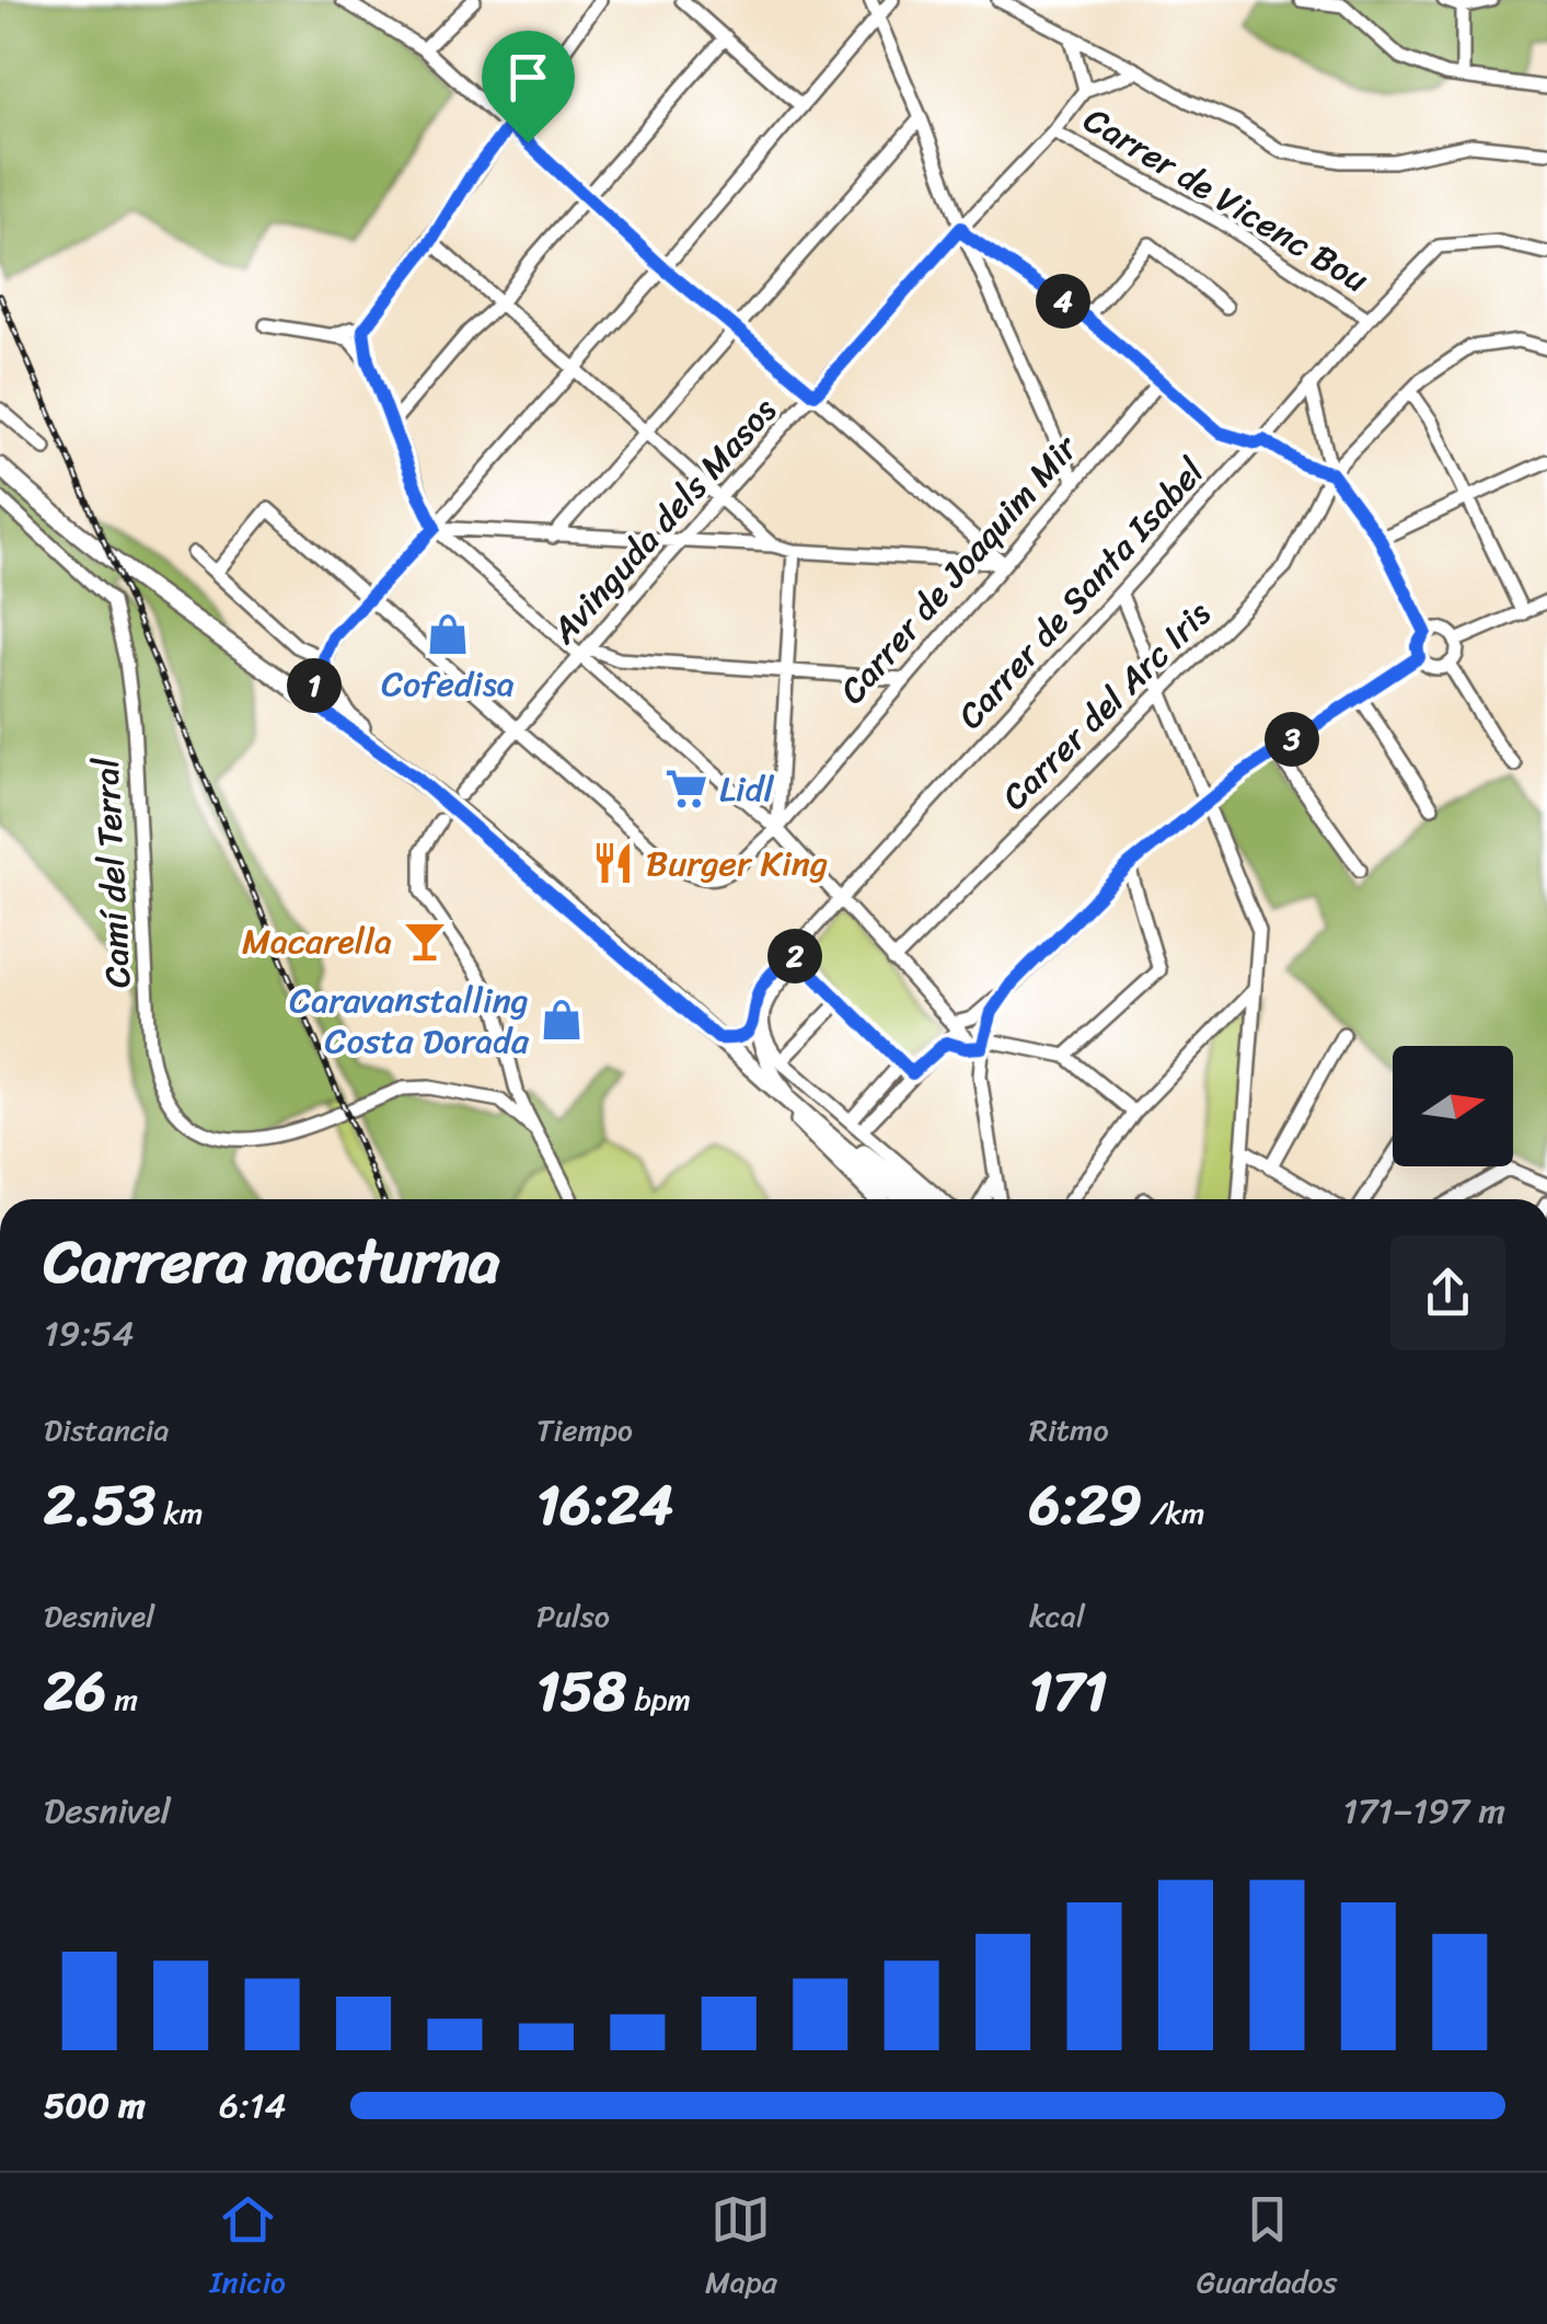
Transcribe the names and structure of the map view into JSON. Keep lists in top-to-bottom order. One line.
{"streets":{"street":["Carrer de Vicenc Bou","Avinguda dels Masos","Carrer de Joaquim Mir","Carrer de Santa Isabel","Carrer del Arc Iris","Camí del Terral"]},"crossings":[["Carrer de Vicenc Bou","Avinguda dels Masos"],["Carrer de Vicenc Bou","Carrer de Santa Isabel"],["Avinguda dels Masos","Carrer de Joaquim Mir"]],"places":{"shop":["Cofedisa","Caravanstalling Costa Dorada"],"supermarket":["Lidl"],"restaurant":["Burger King"],"bar":["Macarella"]},"north":"right","page":{"pins":["4","1","3","2"],"heading":["Carrera nocturna","19:54"],"stats":[["Distancia","2.53 km"],["Tiempo","16:24"],["Ritmo","6:29 /km"],["Desnivel","26 m"],["Pulso","158 bpm"],["kcal","171"]],"chart":["Desnivel","171–197 m"],"list":[{"name":"500 m","note":"6:14"}],"tabs":["Inicio","Mapa","Guardados"]}}
